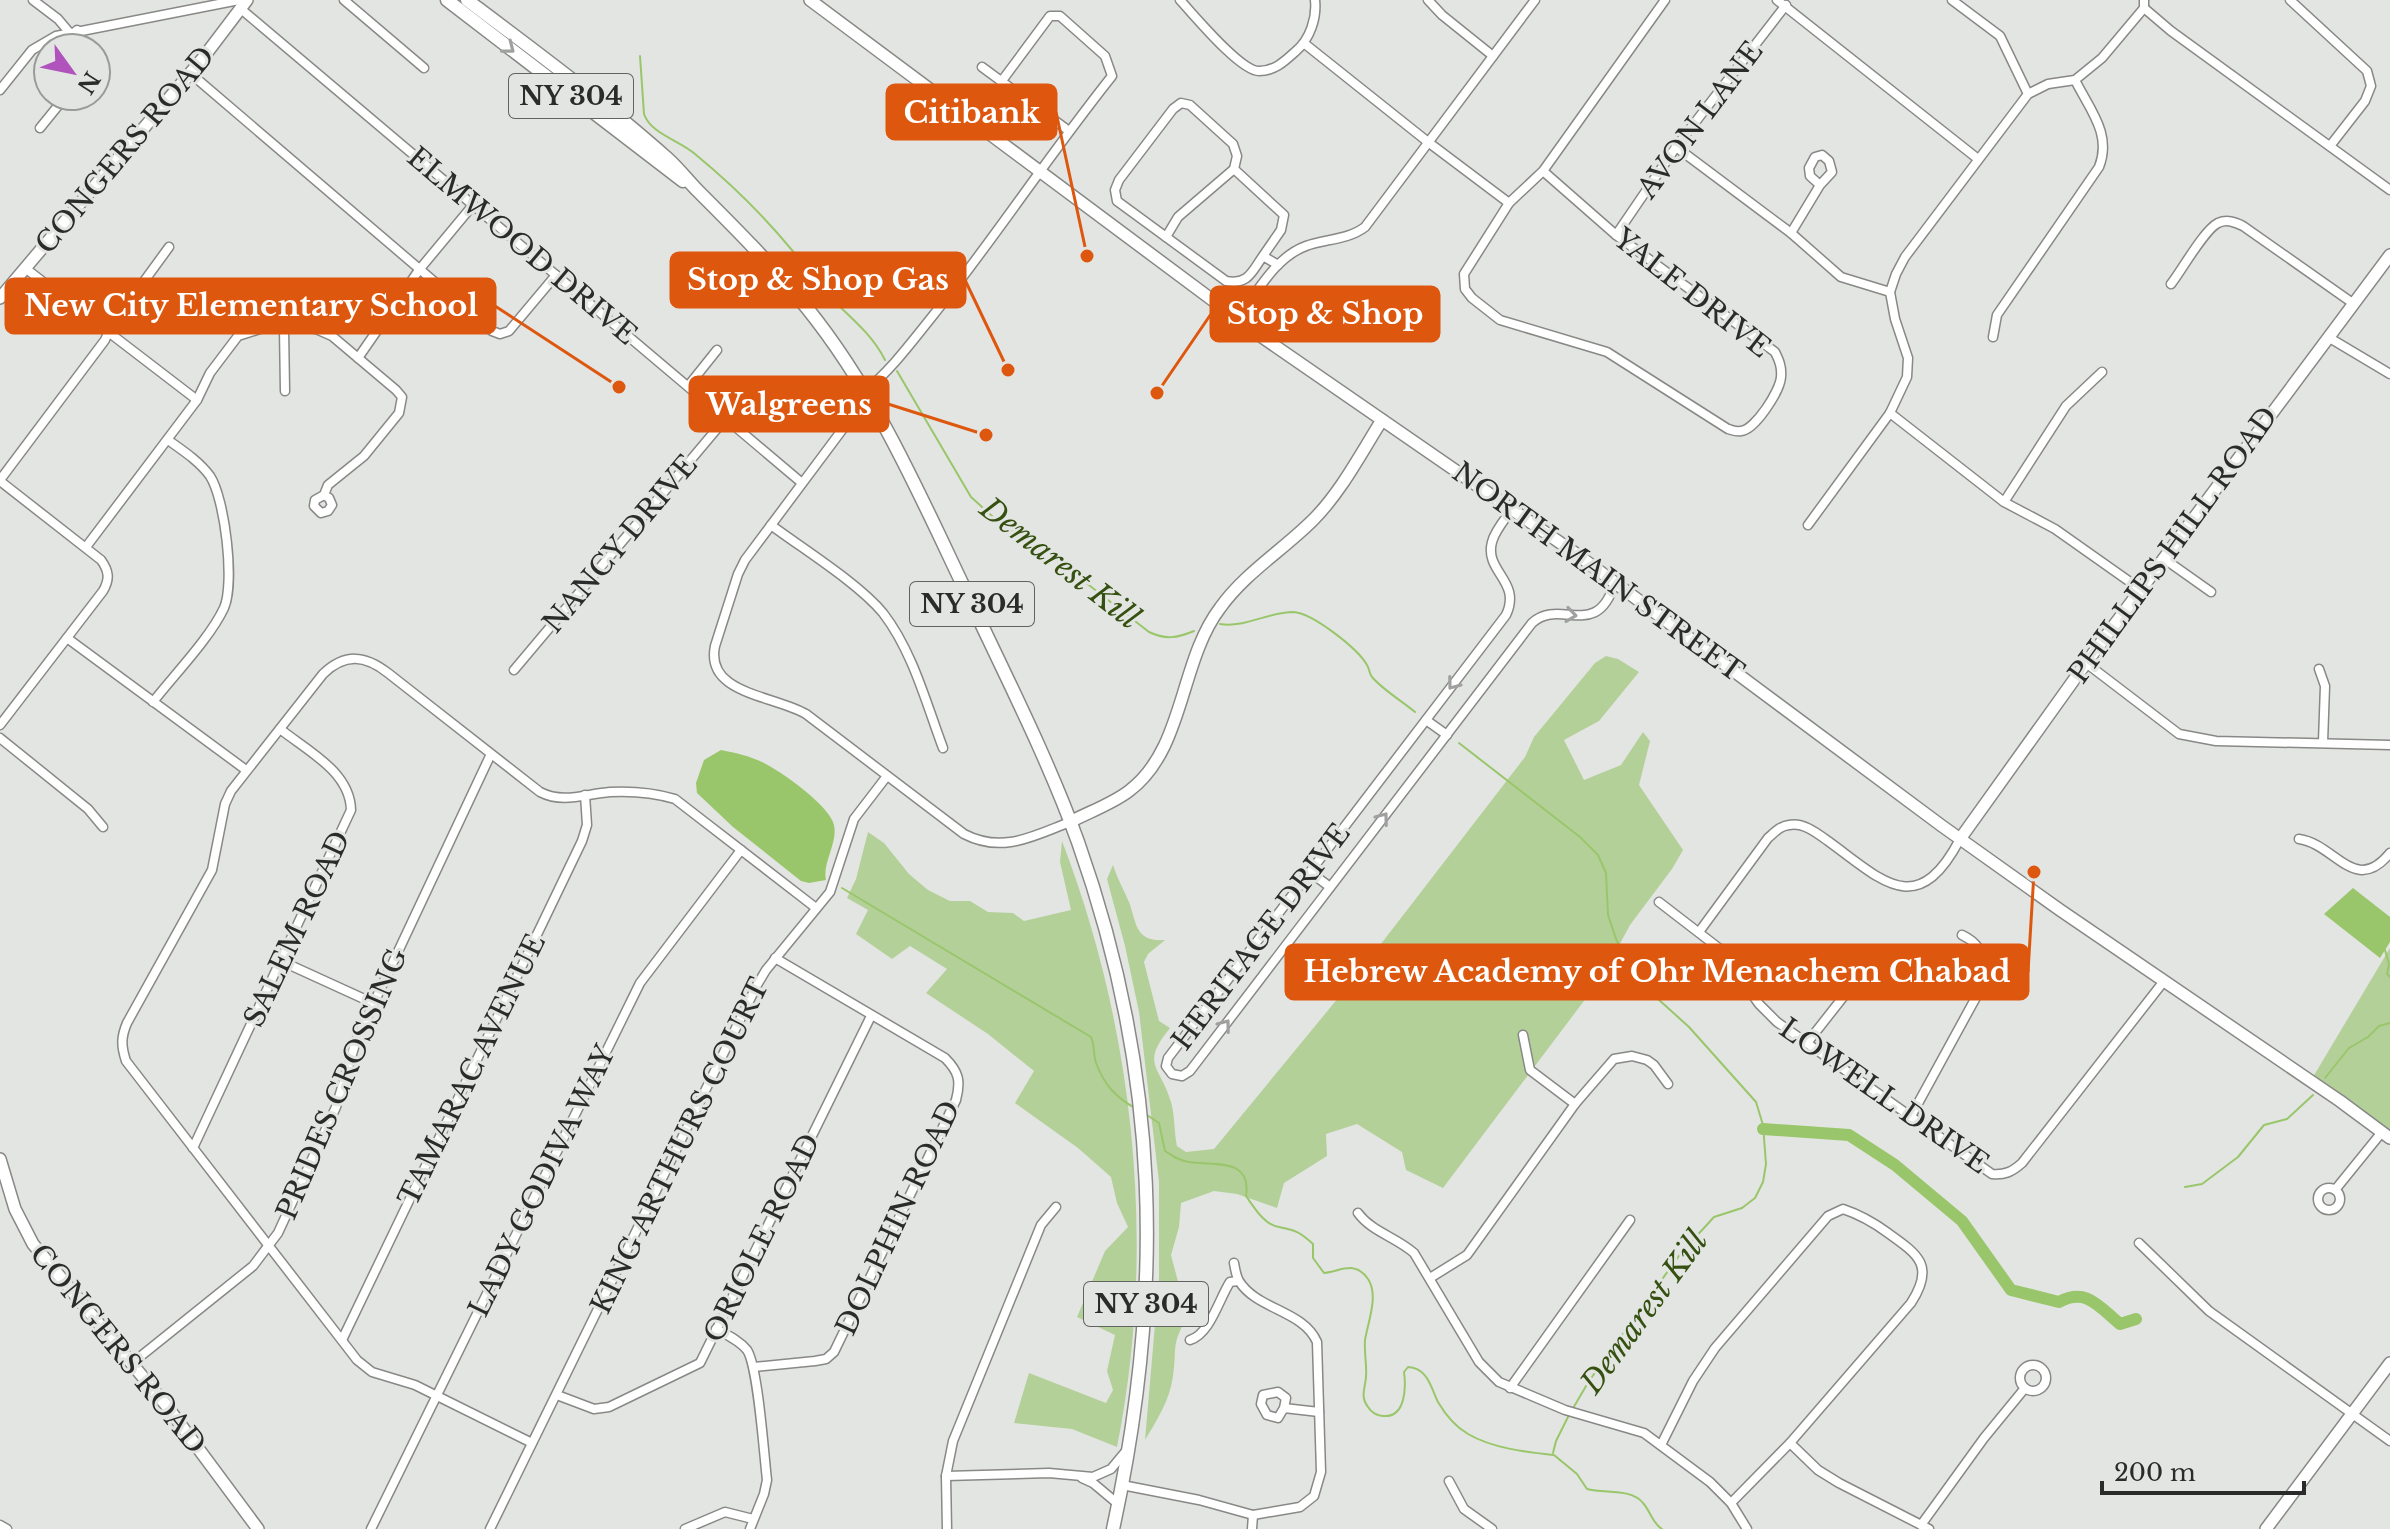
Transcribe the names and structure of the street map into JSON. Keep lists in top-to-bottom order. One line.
{"streets":{"main road":["NY 304"],"street":["AVON LANE","CONGERS ROAD","ELMWOOD DRIVE","YALE DRIVE","NANCY DRIVE","PHILLIPS HILL ROAD","NORTH MAIN STREET","SALEM ROAD","HERITAGE DRIVE","TAMARAC AVENUE","PRIDES CROSSING","LOWELL DRIVE","KING ARTHURS COURT","LADY GODIVA WAY","DOLPHIN ROAD","ORIOLE ROAD"]},"crossings":[["AVON LANE","YALE DRIVE"],["CONGERS ROAD","ELMWOOD DRIVE"],["CONGERS ROAD","PRIDES CROSSING"],["ELMWOOD DRIVE","NANCY DRIVE"],["PHILLIPS HILL ROAD","NORTH MAIN STREET"],["NORTH MAIN STREET","HERITAGE DRIVE"],["NORTH MAIN STREET","LOWELL DRIVE"],["KING ARTHURS COURT","DOLPHIN ROAD"],["KING ARTHURS COURT","ORIOLE ROAD"],["DOLPHIN ROAD","ORIOLE ROAD"]],"water":["Demarest Kill"],"places":["Citibank","Stop & Shop Gas","New City Elementary School","Stop & Shop","Walgreens","Hebrew Academy of Ohr Menachem Chabad"],"scale_bar":"200 m","north":"bottom right"}
